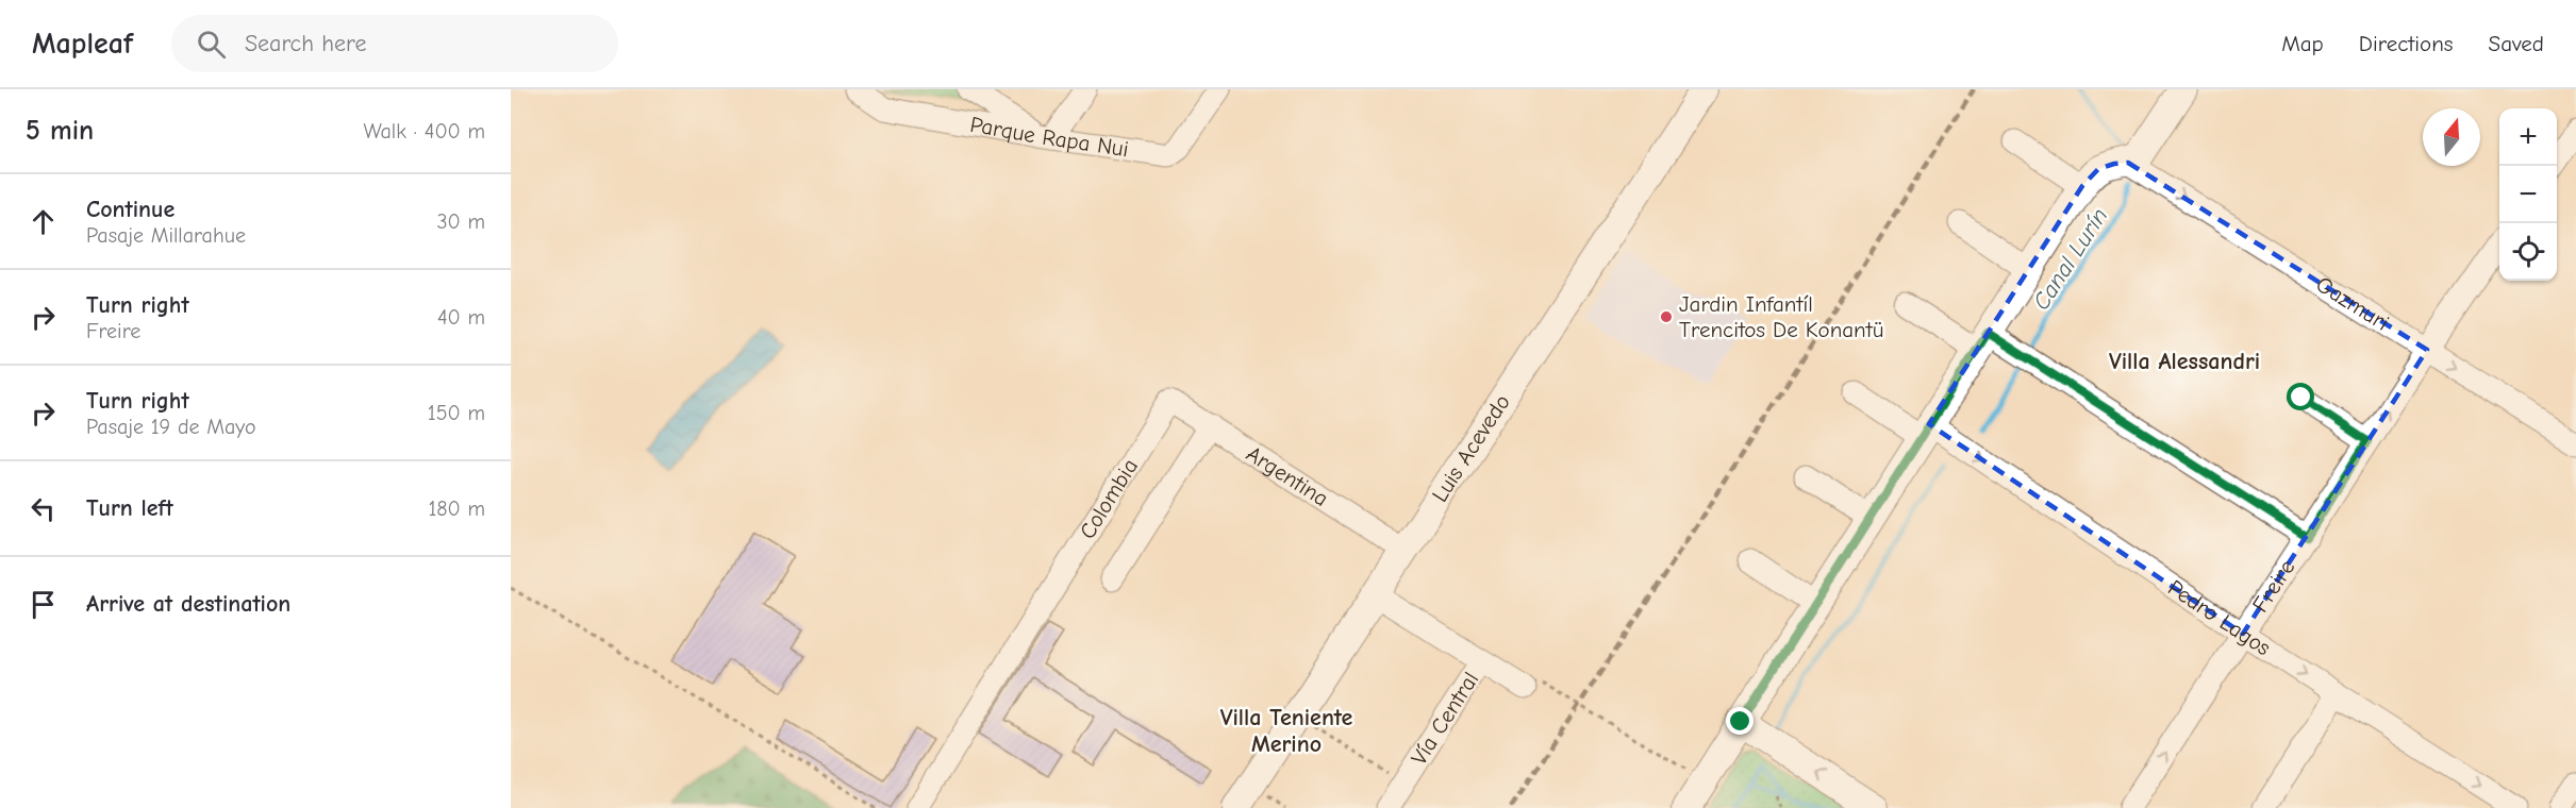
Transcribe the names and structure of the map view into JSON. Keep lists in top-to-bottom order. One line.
{"streets":{"main road":["Luis Acevedo"],"street":["Parque Rapa Nui","Gazmuri","Argentina","Colombia","Freire","Pedro Lagos","Vía Central"]},"crossings":[["Gazmuri","Freire"],["Luis Acevedo","Argentina"],["Argentina","Colombia"],["Freire","Pedro Lagos"]],"one_way":["Gazmuri"],"districts":["Villa Alessandri","Villa Teniente Merino"],"water":["Canal Lurín"],"places":["Jardin Infantíl Trencitos De Konantü"],"north":"top","page":{"header":"Mapleaf","search":"Search here","nav":["Map","Directions","Saved"],"heading":["5 min","Walk · 400 m"],"map_buttons":["+","−"],"list":[["Continue","Pasaje Millarahue","30 m"],["Turn right","Freire","40 m"],["Turn right","Pasaje 19 de Mayo","150 m"],["Turn left","180 m"],"Arrive at destination"]}}
